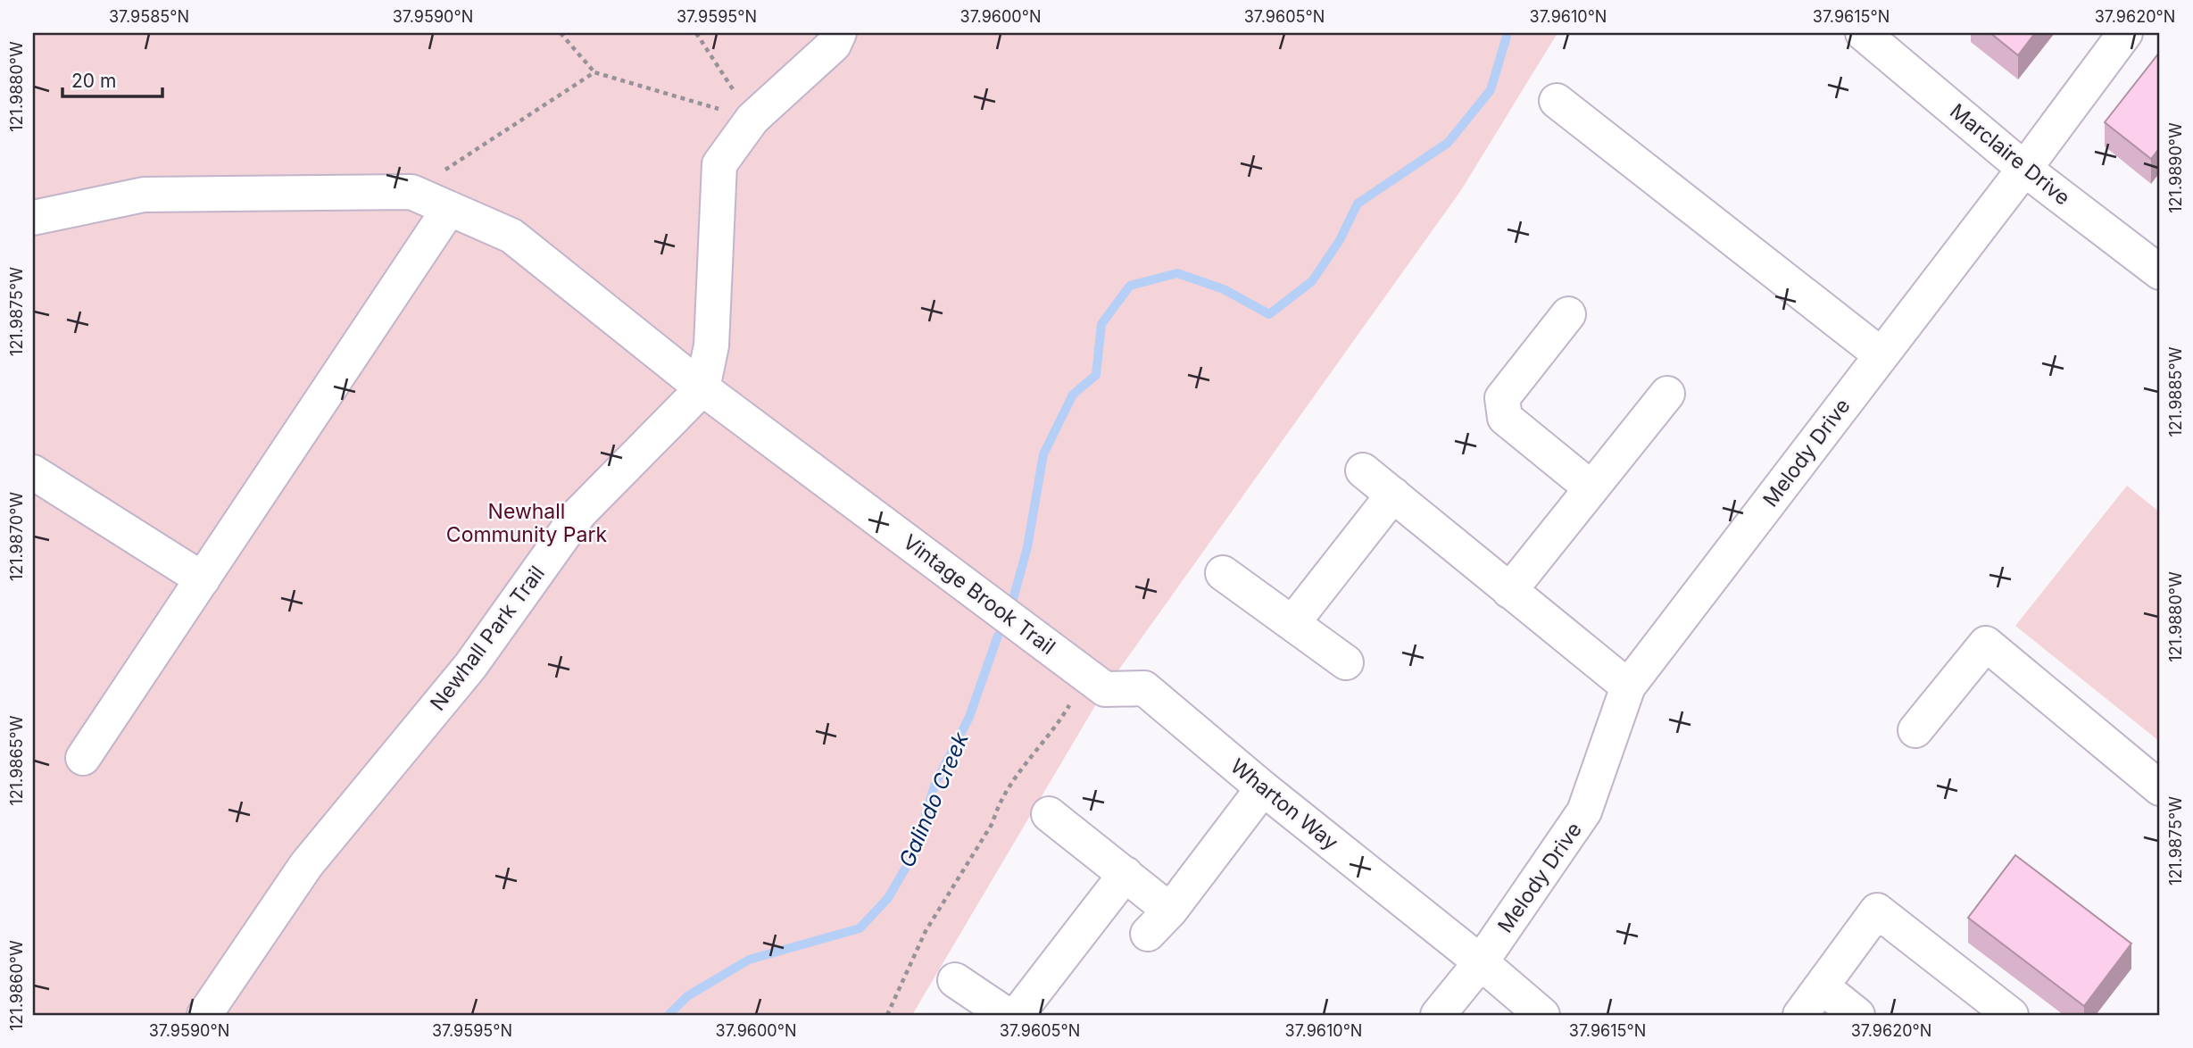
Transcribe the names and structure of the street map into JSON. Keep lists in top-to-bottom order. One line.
{"streets":{"street":["Marclaire Drive","Melody Drive","Vintage Brook Trail","Newhall Park Trail","Wharton Way"]},"crossings":[["Marclaire Drive","Melody Drive"],["Melody Drive","Wharton Way"],["Vintage Brook Trail","Newhall Park Trail"],["Vintage Brook Trail","Wharton Way"]],"water":["Galindo Creek"],"parks":["Newhall Community Park"],"scale_bar":"20 m","coordinates":["37.9585°N","37.9590°N","37.9595°N","37.9600°N","37.9605°N","37.9610°N","37.9615°N","37.9620°N","121.9880°W","121.9890°W","121.9875°W","121.9885°W","121.9870°W","121.9865°W","121.9860°W"]}
